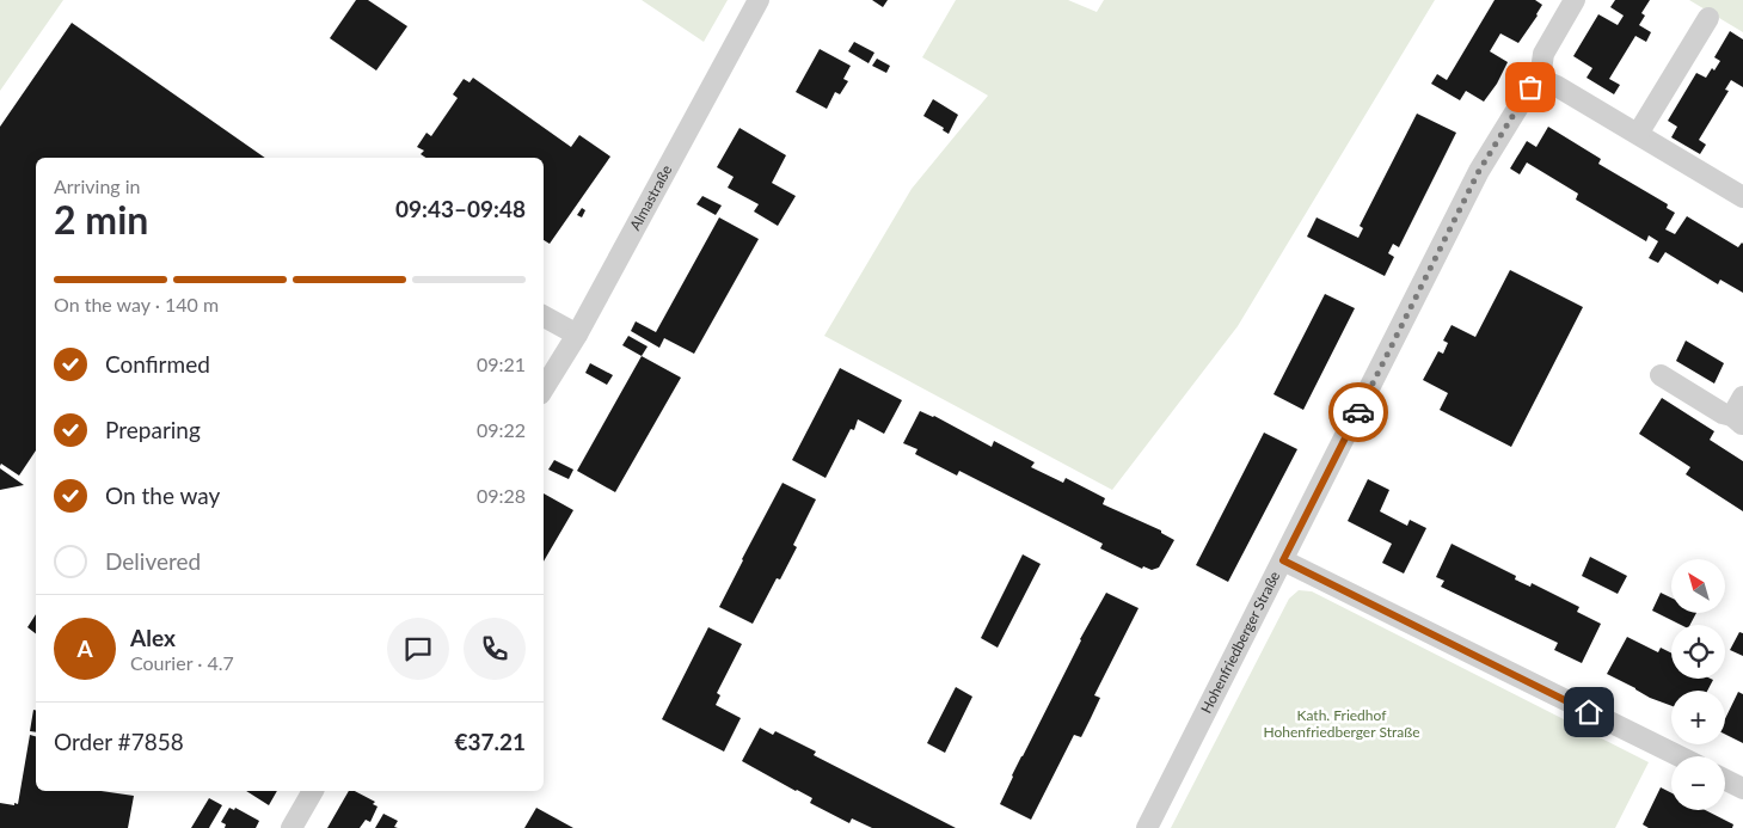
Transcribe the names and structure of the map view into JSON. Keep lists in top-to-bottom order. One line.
{"streets":{"street":["Almastraße","Hohenfriedberger Straße"]},"parks":["Kath. Friedhof Hohenfriedberger Straße"],"north":"top left","page":{"heading":["2 min","Arriving in","09:43–09:48"],"panel":["Alex","Courier · 4.7","Order #7858","€37.21"],"bar":"On the way · 140 m","list":[["Confirmed","09:21"],["Preparing","09:22"],["On the way","09:28"],"Delivered"],"map_buttons":["+","−"],"round":"A"}}
